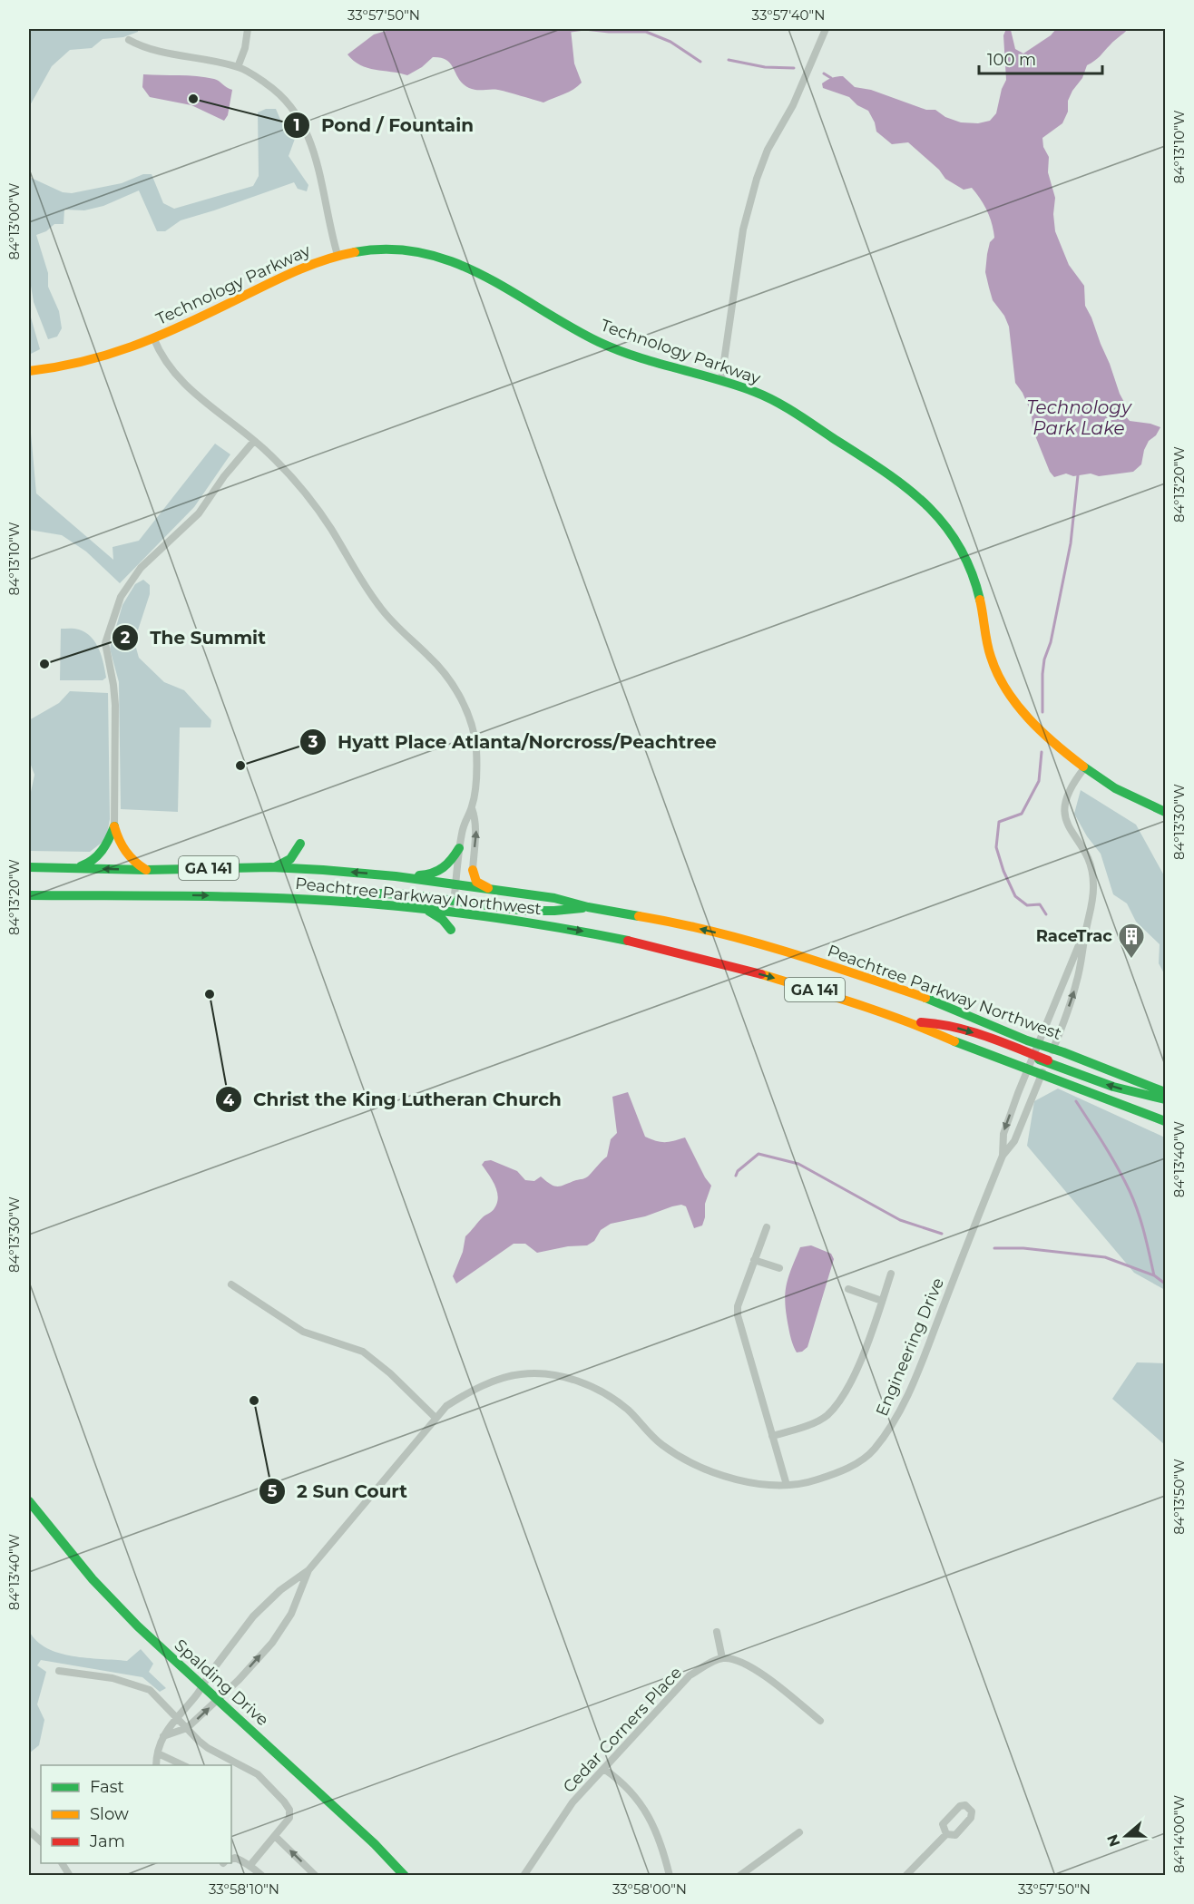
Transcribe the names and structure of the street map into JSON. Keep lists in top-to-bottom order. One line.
{"streets":{"main road":["Technology Parkway","GA 141","Peachtree Parkway Northwest","Spalding Drive"],"street":["Engineering Drive","Cedar Corners Place"]},"crossings":[["Technology Parkway","Engineering Drive"],["Peachtree Parkway Northwest","Engineering Drive"],["Engineering Drive","Spalding Drive"]],"water":["Technology Park Lake"],"places":{"other":["Pond / Fountain","The Summit","Hyatt Place Atlanta/Norcross/Peachtree","Christ the King Lutheran Church","2 Sun Court"],"building":["RaceTrac"]},"legend":["Fast","Slow","Jam"],"scale_bar":"100 m","north":"left","coordinates":["33°57'50\"N","33°57'40\"N","84°13'10\"W","84°13'00\"W","84°13'20\"W","84°13'30\"W","84°13'40\"W","84°13'50\"W","84°14'00\"W","33°58'10\"N","33°58'00\"N"]}
